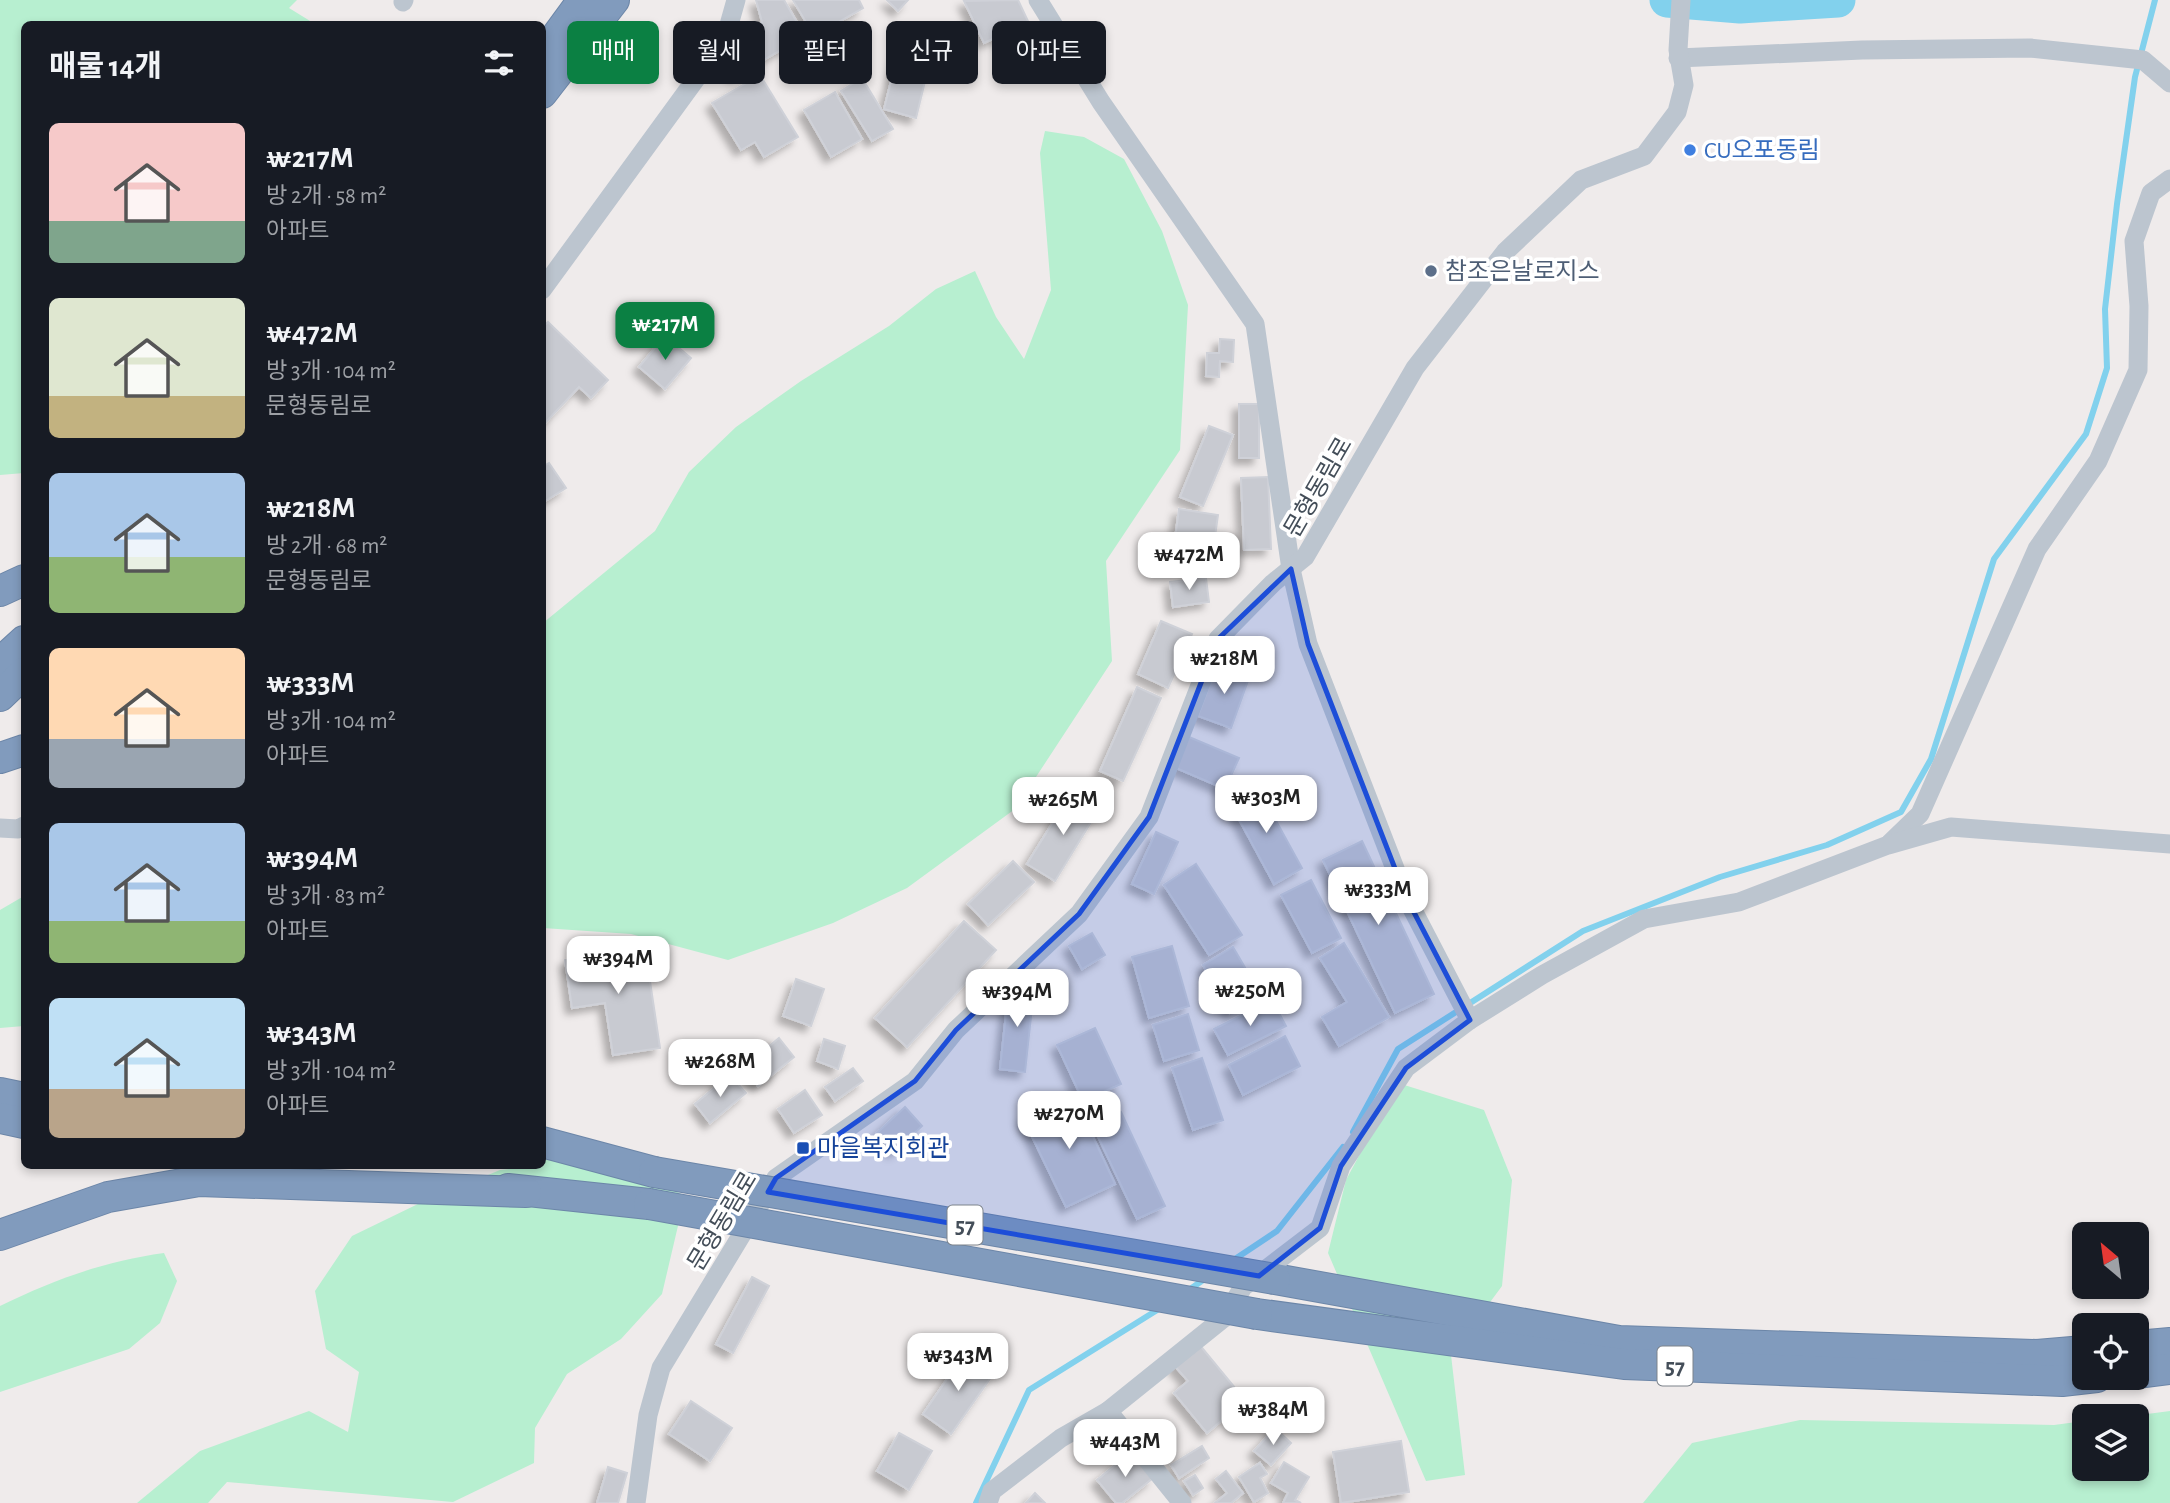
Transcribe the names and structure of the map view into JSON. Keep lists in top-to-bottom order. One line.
{"streets":{"highway":["57"],"street":["문형동림로"]},"places":{"other":["CU오포동림","참조은날로지스"],"transit":["마을복지회관"]},"north":"top left","page":{"chip":["매매","월세","필터","신규","아파트"],"heading":"매물 14개","list":[{"name":"₩217M","note":"방 2개 · 58 m² · 아파트"},{"name":"₩472M","note":"방 3개 · 104 m² · 문형동림로"},{"name":"₩218M","note":"방 2개 · 68 m² · 문형동림로"},{"name":"₩333M","note":"방 3개 · 104 m² · 아파트"},{"name":"₩394M","note":"방 3개 · 83 m² · 아파트"},{"name":"₩343M","note":"방 3개 · 104 m² · 아파트"}],"price":["₩217M","₩472M","₩218M","₩303M","₩265M","₩333M","₩394M","₩250M","₩394M","₩268M","₩270M","₩343M","₩384M","₩443M"]}}
